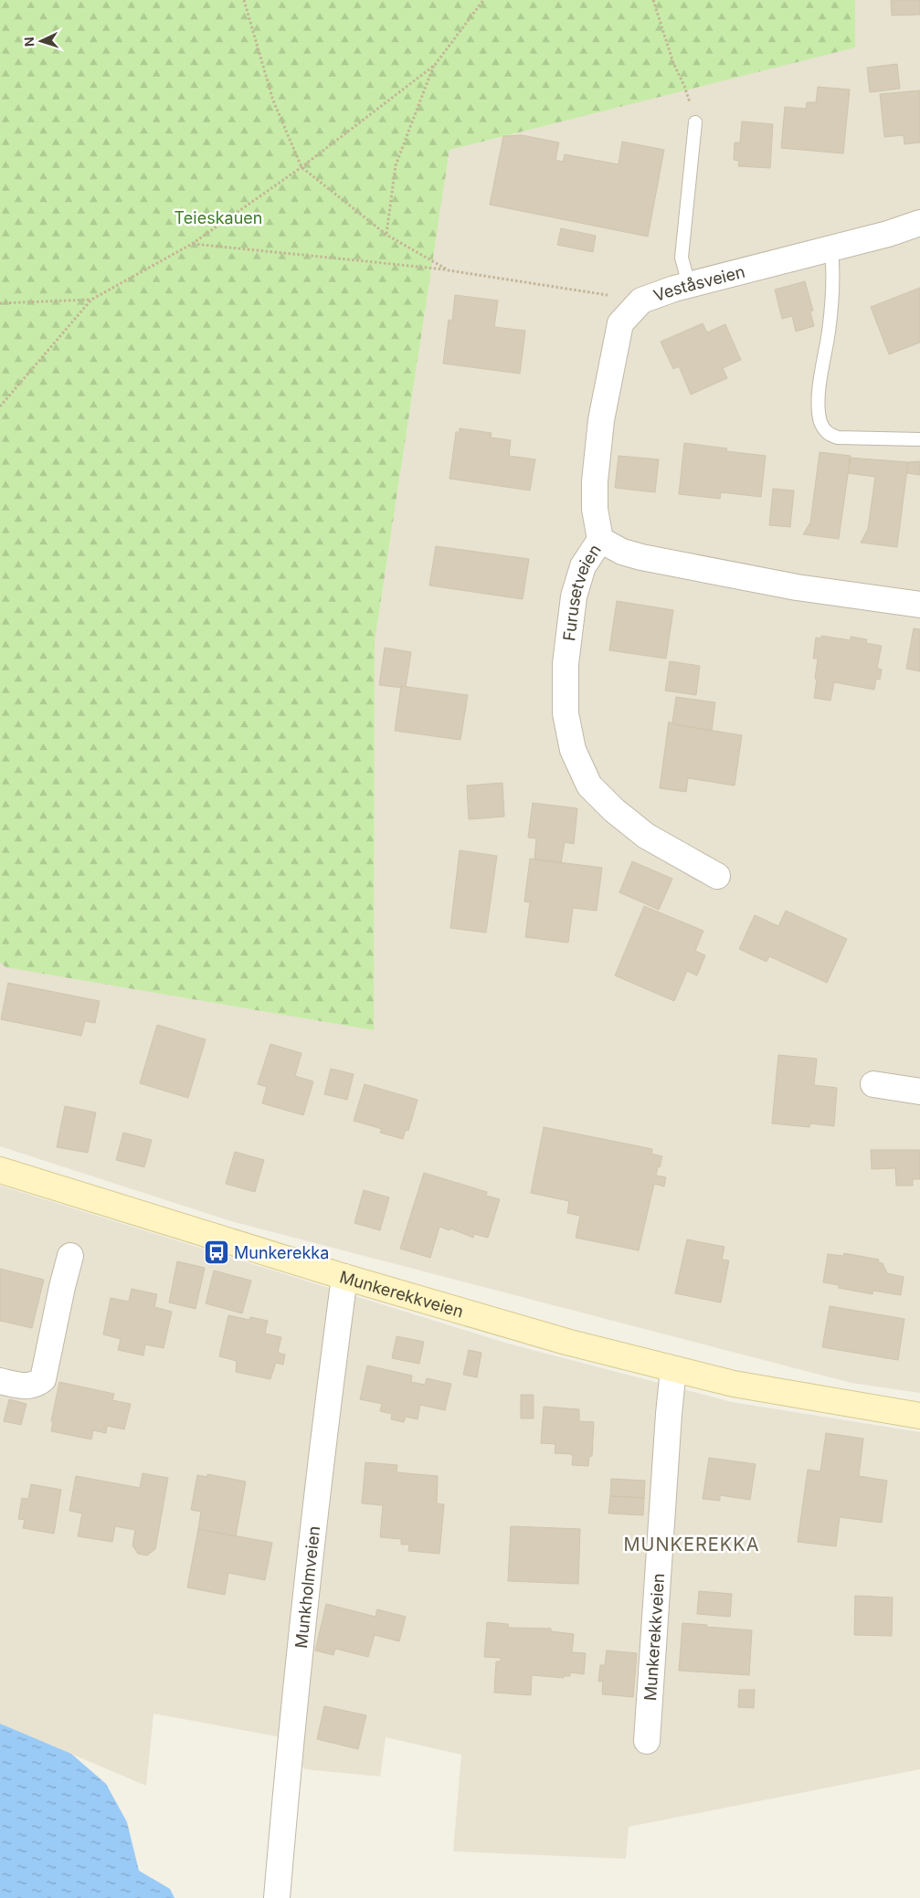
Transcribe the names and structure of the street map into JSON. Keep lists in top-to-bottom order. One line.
{"streets":{"main road":["Munkerekkveien"],"street":["Veståsveien","Furusetveien","Munkholmveien"]},"crossings":[["Veståsveien","Furusetveien"],["Munkerekkveien","Munkholmveien"]],"districts":["MUNKEREKKA"],"parks":["Teieskauen"],"places":{"bus stop":["Munkerekka"]},"north":"left"}
